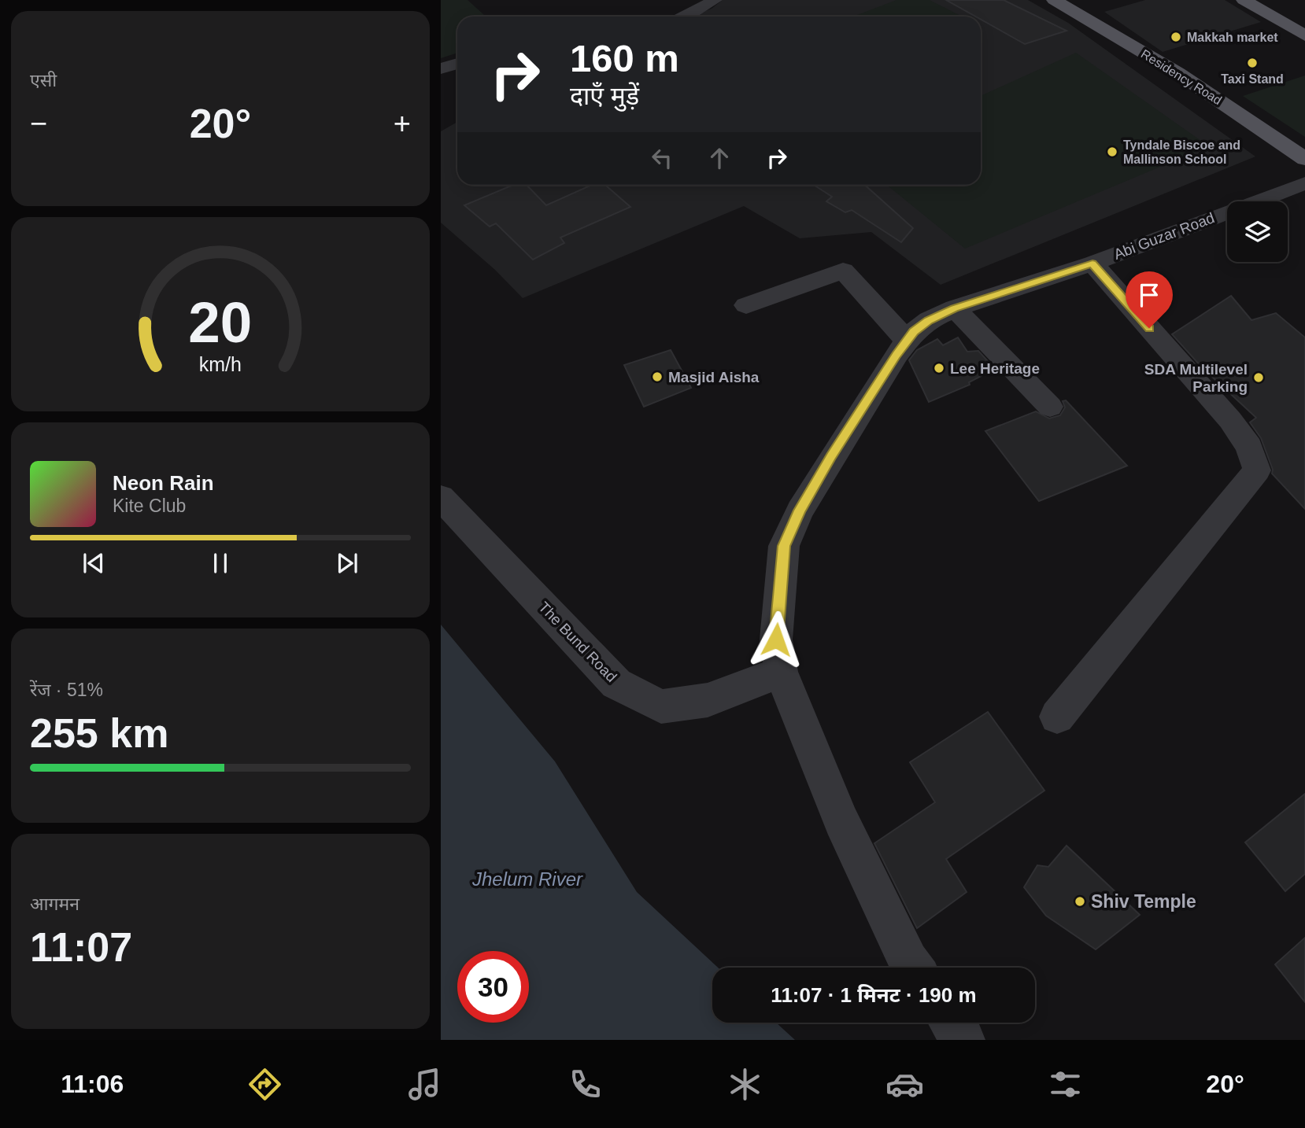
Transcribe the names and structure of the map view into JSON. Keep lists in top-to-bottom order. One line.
{"streets":{"main road":["Residency Road"],"street":["Abi Guzar Road","The Bund Road"]},"crossings":[["Abi Guzar Road","The Bund Road"]],"water":["Jhelum River"],"places":["Makkah market","Taxi Stand","Tyndale Biscoe and Mallinson School","Lee Heritage","Masjid Aisha","SDA Multilevel Parking","Shiv Temple"],"page":{"tile":["एसी",["रेंज · 51%","255 km"],["आगमन","11:07"]],"turn":["160 m","दाएँ मुड़ें"],"heat":["−","20°","+"],"song":["Neon Rain","Kite Club"],"limit":"30","trip":"11:07 · 1 मिनट · 190 m","tabs":["11:06","20°"],"gauge":["20","km/h"]}}
